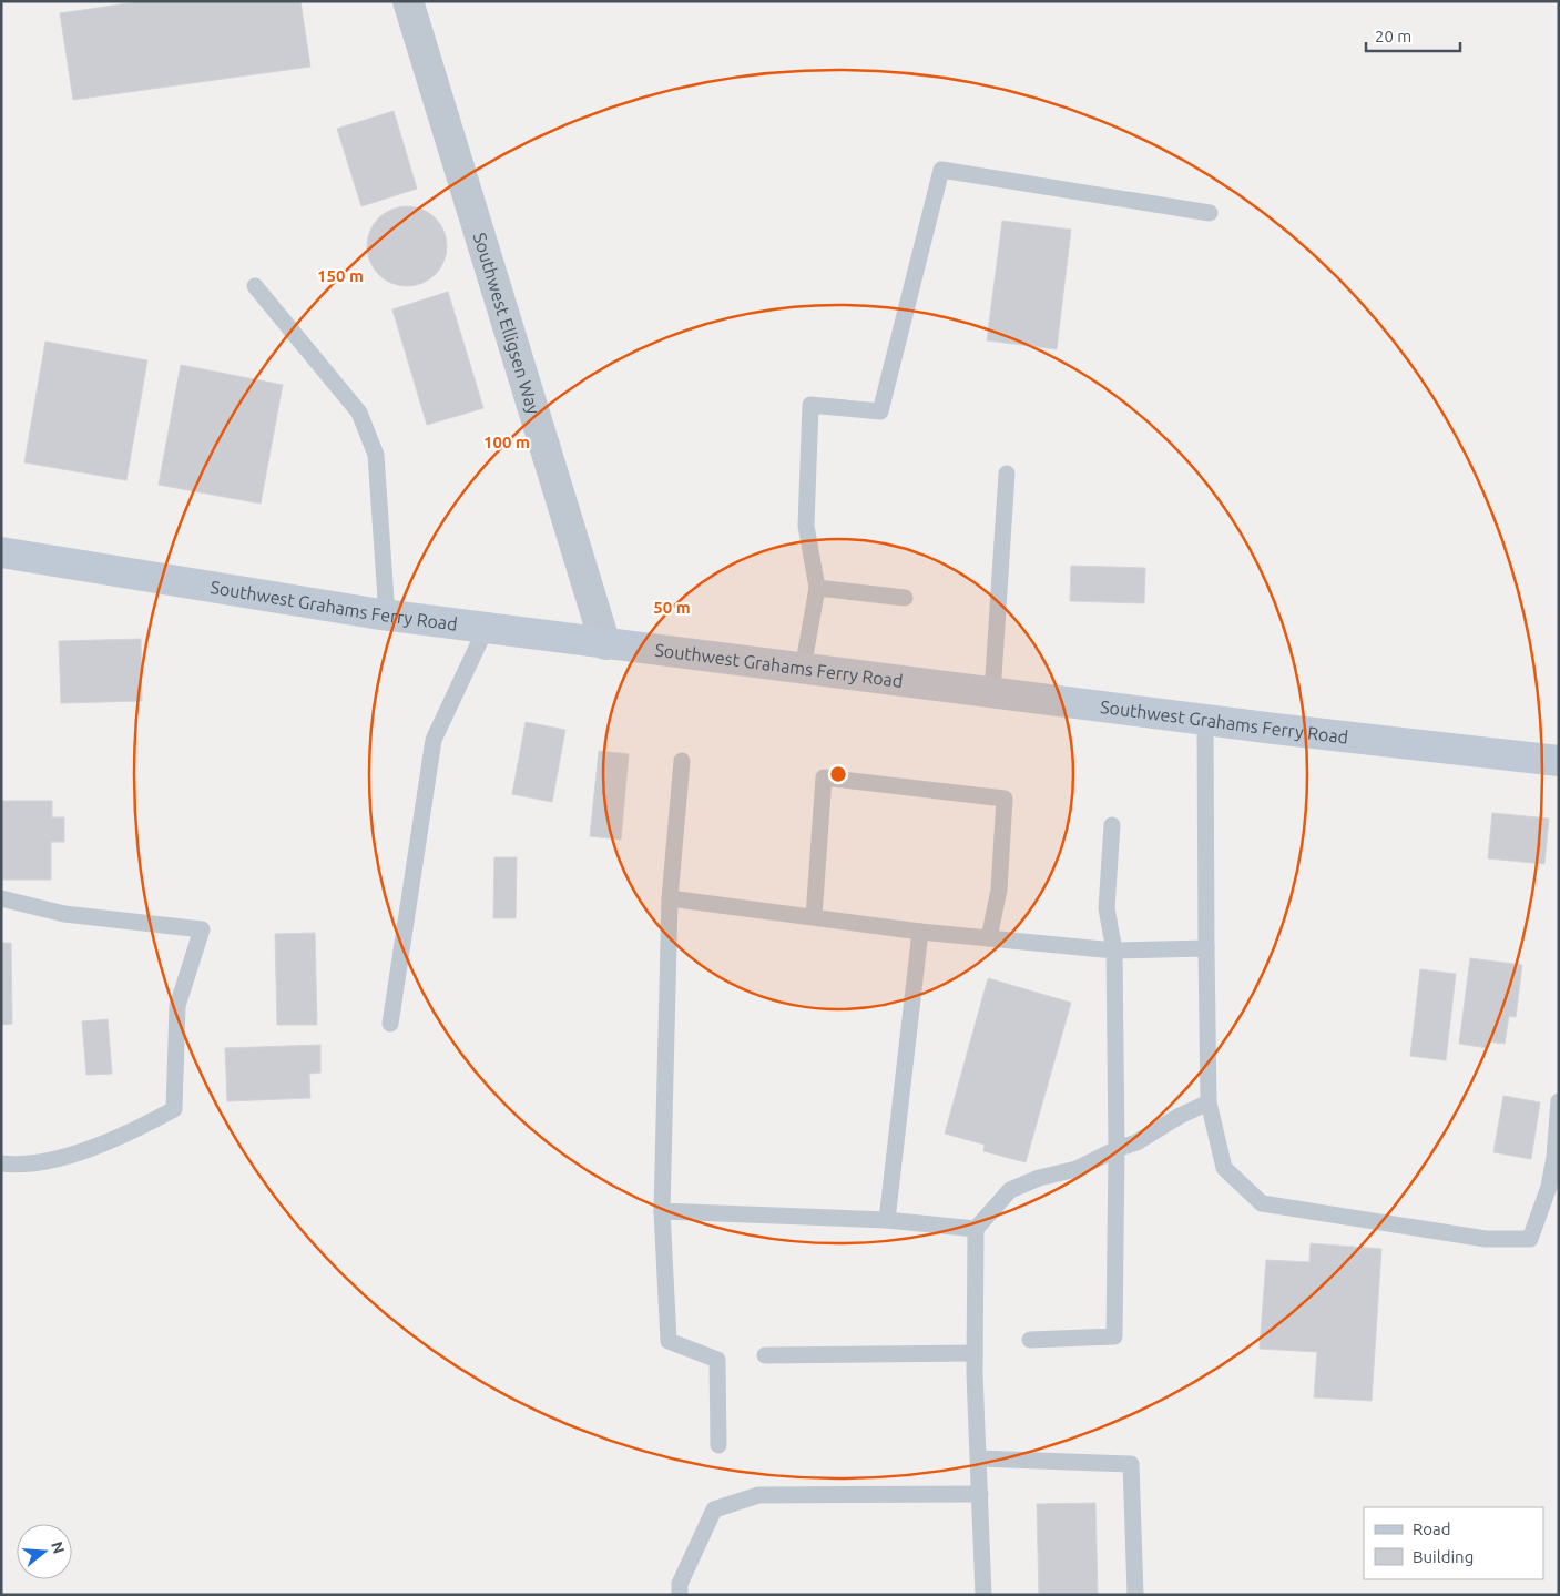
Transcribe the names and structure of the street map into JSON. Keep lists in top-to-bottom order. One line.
{"streets":{"main road":["Southwest Grahams Ferry Road"],"street":["Southwest Elligsen Way"]},"crossings":[["Southwest Elligsen Way","Southwest Grahams Ferry Road"]],"legend":["Road","Building"],"scale_bar":"20 m","north":"right","rings":["150 m","100 m","50 m"]}
